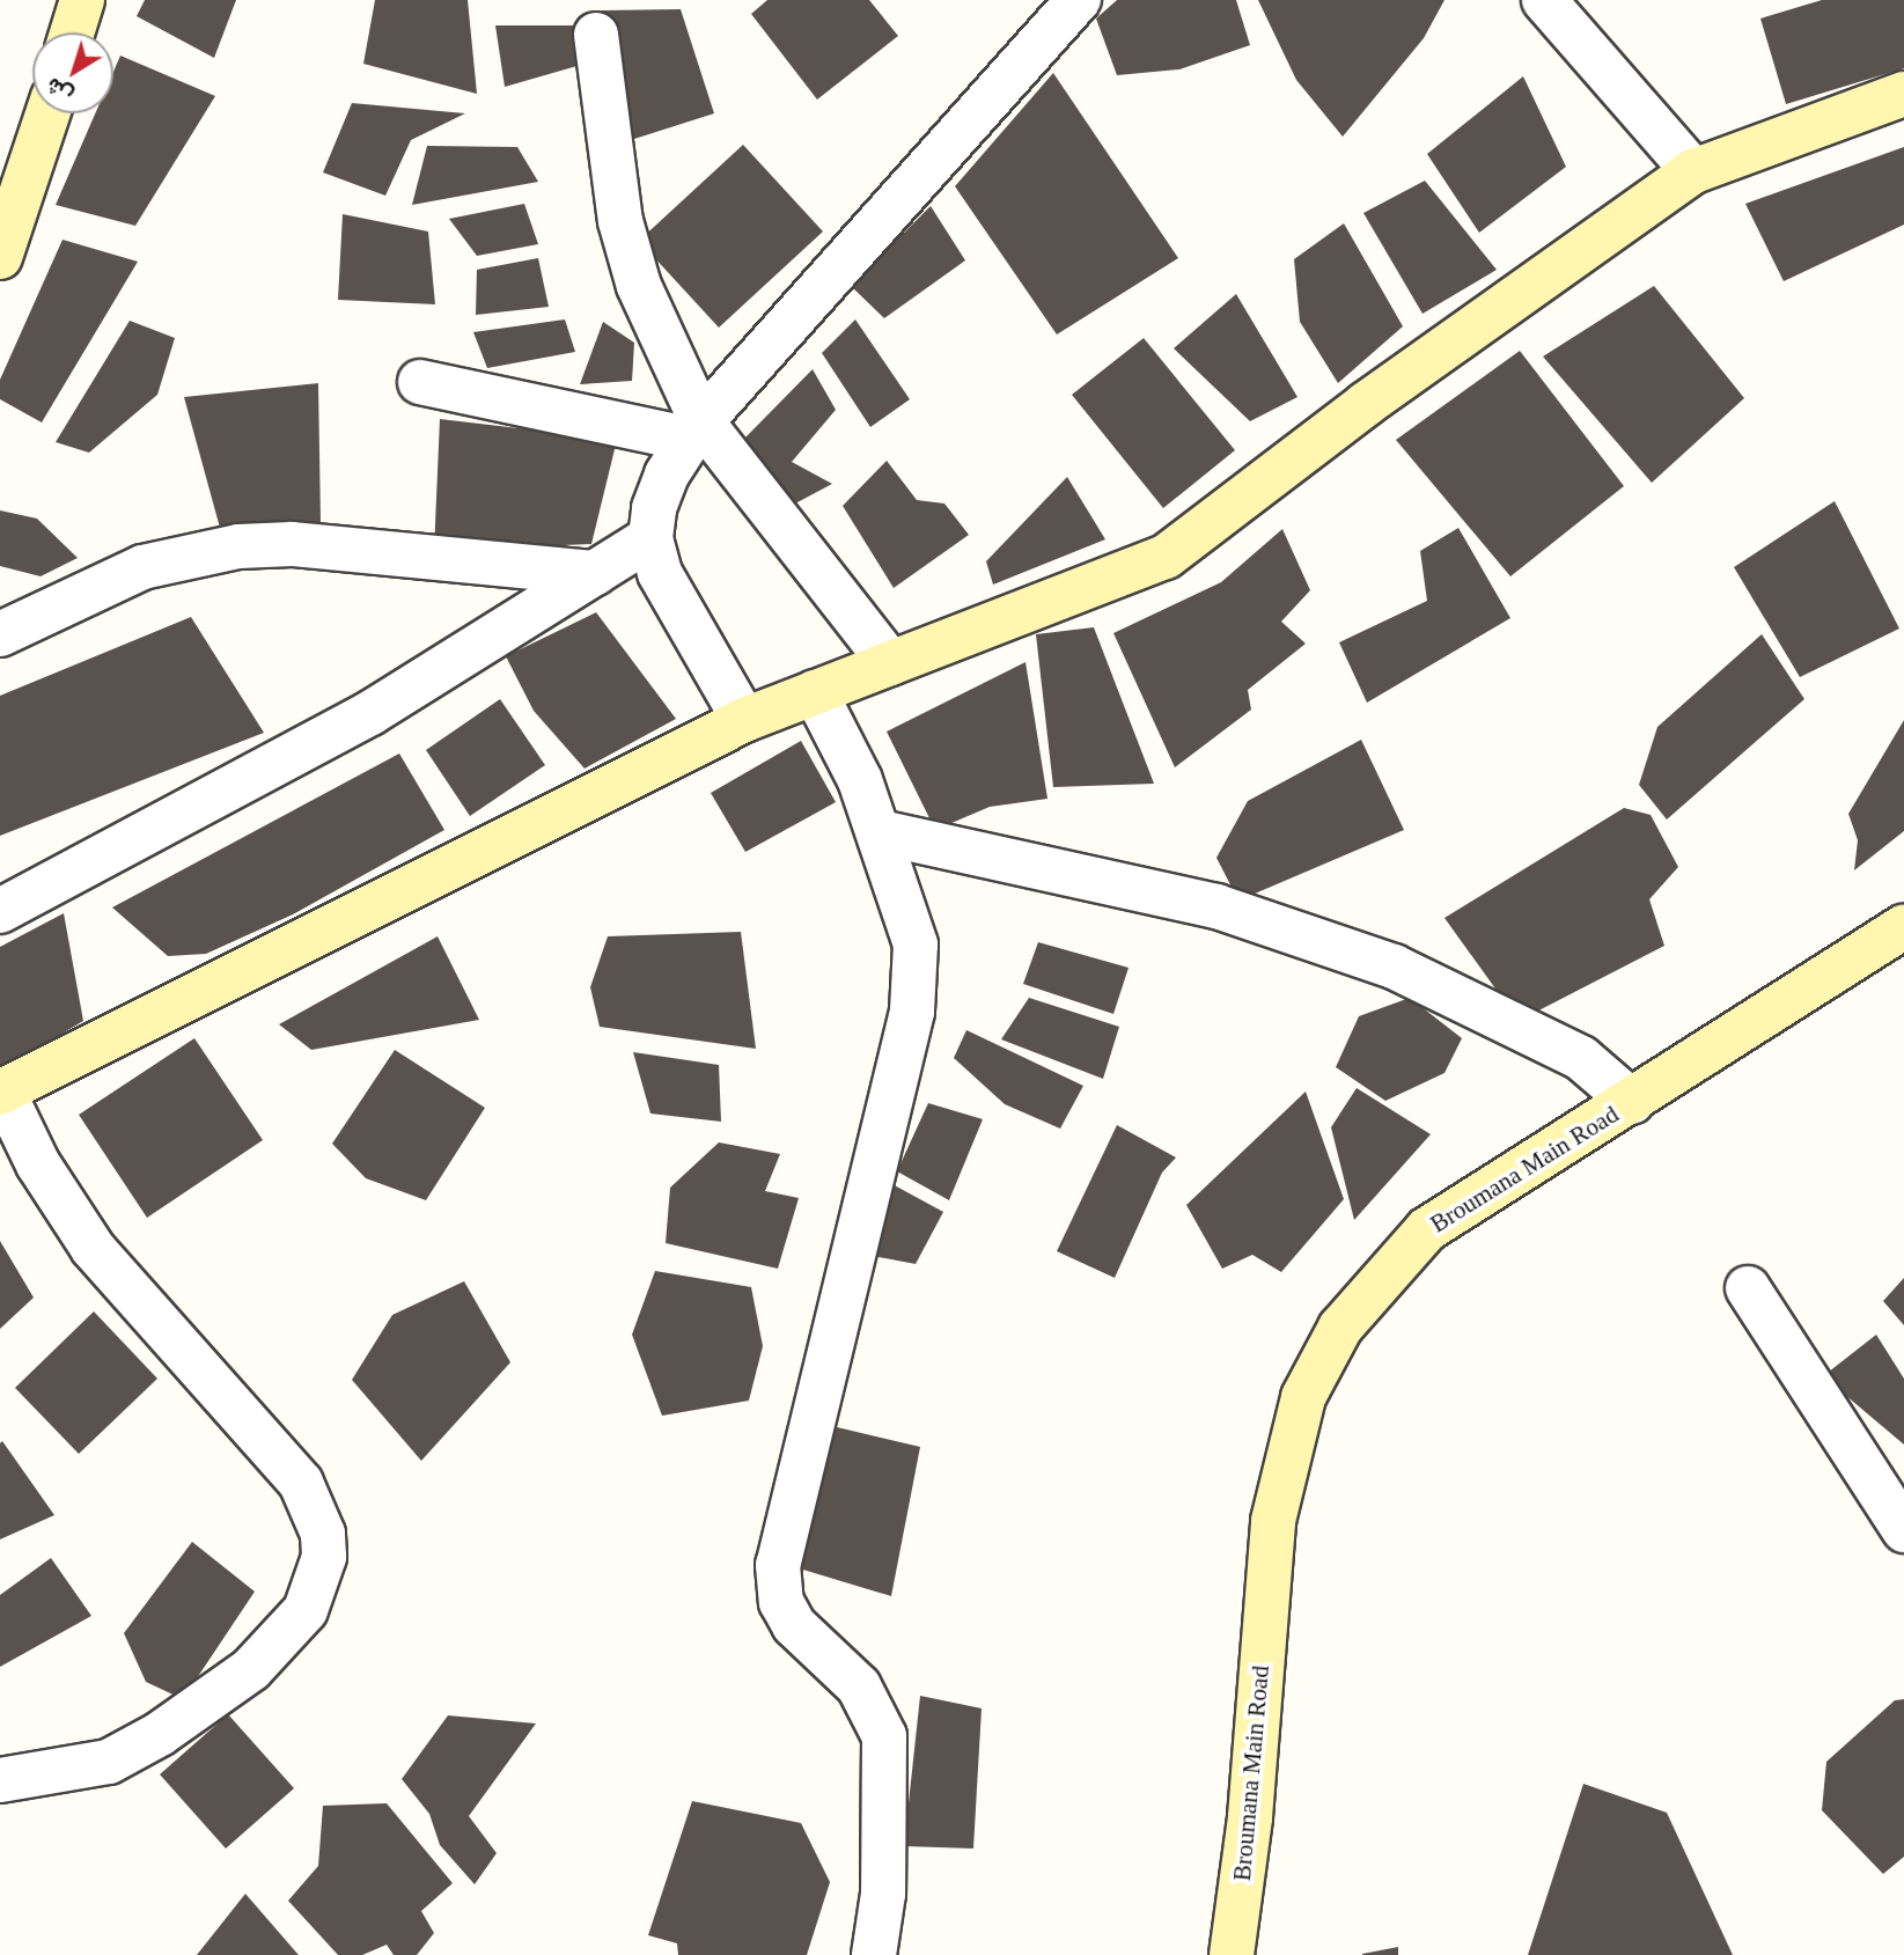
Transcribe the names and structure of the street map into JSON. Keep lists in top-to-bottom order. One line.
{"streets":{"street":["Broumana Main Road"]},"north":"bottom left"}
